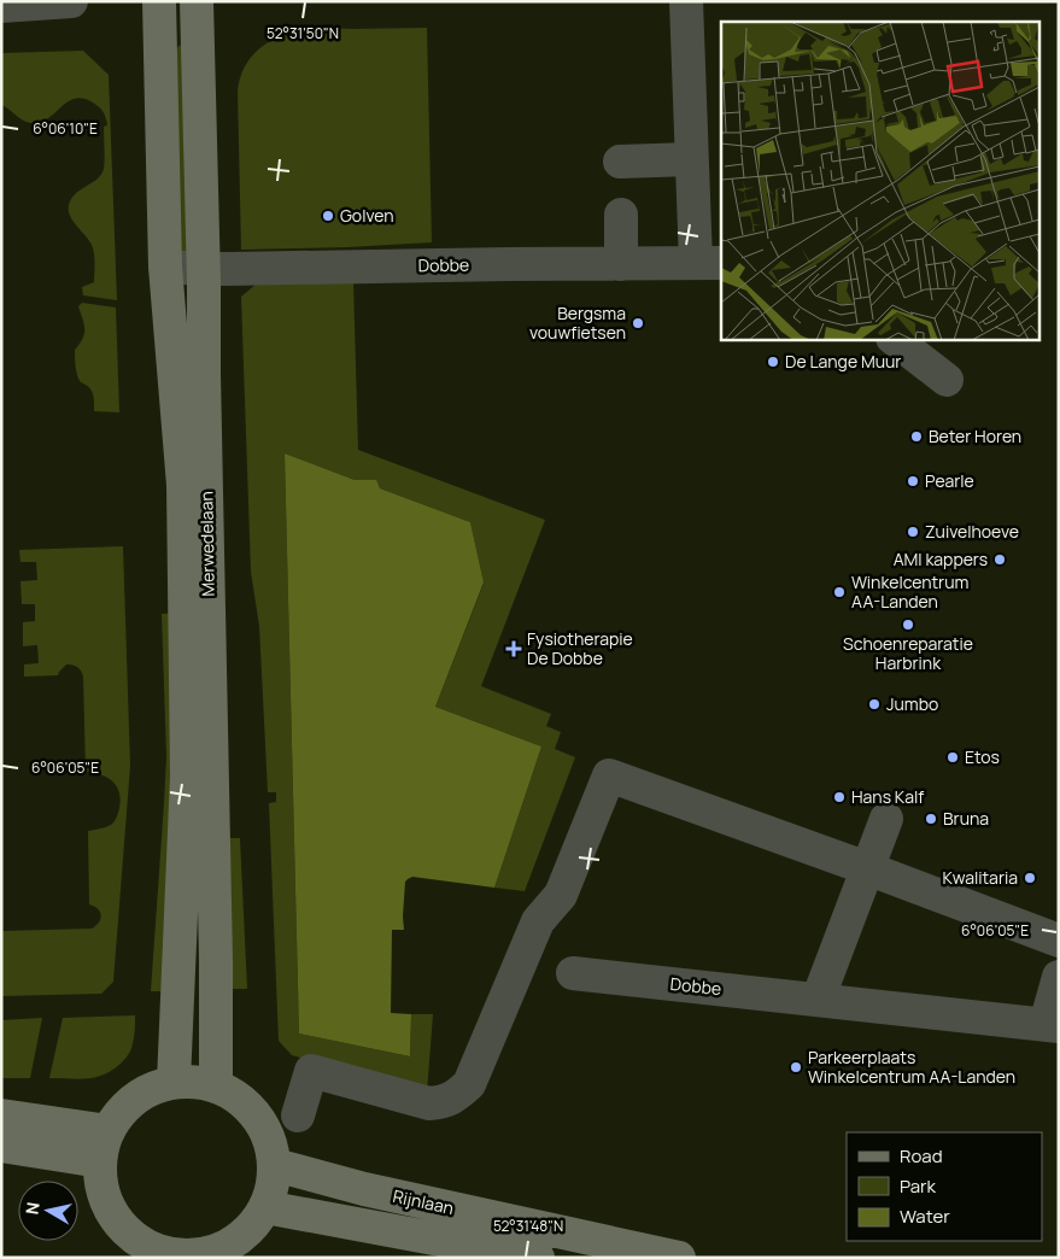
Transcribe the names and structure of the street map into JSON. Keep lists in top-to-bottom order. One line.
{"streets":{"street":["Dobbe","Merwedelaan","Rijnlaan"]},"crossings":[["Dobbe","Merwedelaan"],["Merwedelaan","Rijnlaan"]],"places":{"other":["Golven","Bergsma vouwfietsen","De Lange Muur","Beter Horen","Pearle","Zuivelhoeve","AMI kappers","Winkelcentrum AA-Landen","Schoenreparatie Harbrink","Jumbo","Etos","Hans Kalf","Bruna","Kwalitaria","Parkeerplaats Winkelcentrum AA-Landen"],"health":["Fysiotherapie De Dobbe"]},"legend":["Road","Park","Water"],"north":"left","coordinates":["52°31'50\"N","6°06'10\"E","6°06'05\"E","52°31'48\"N"]}
